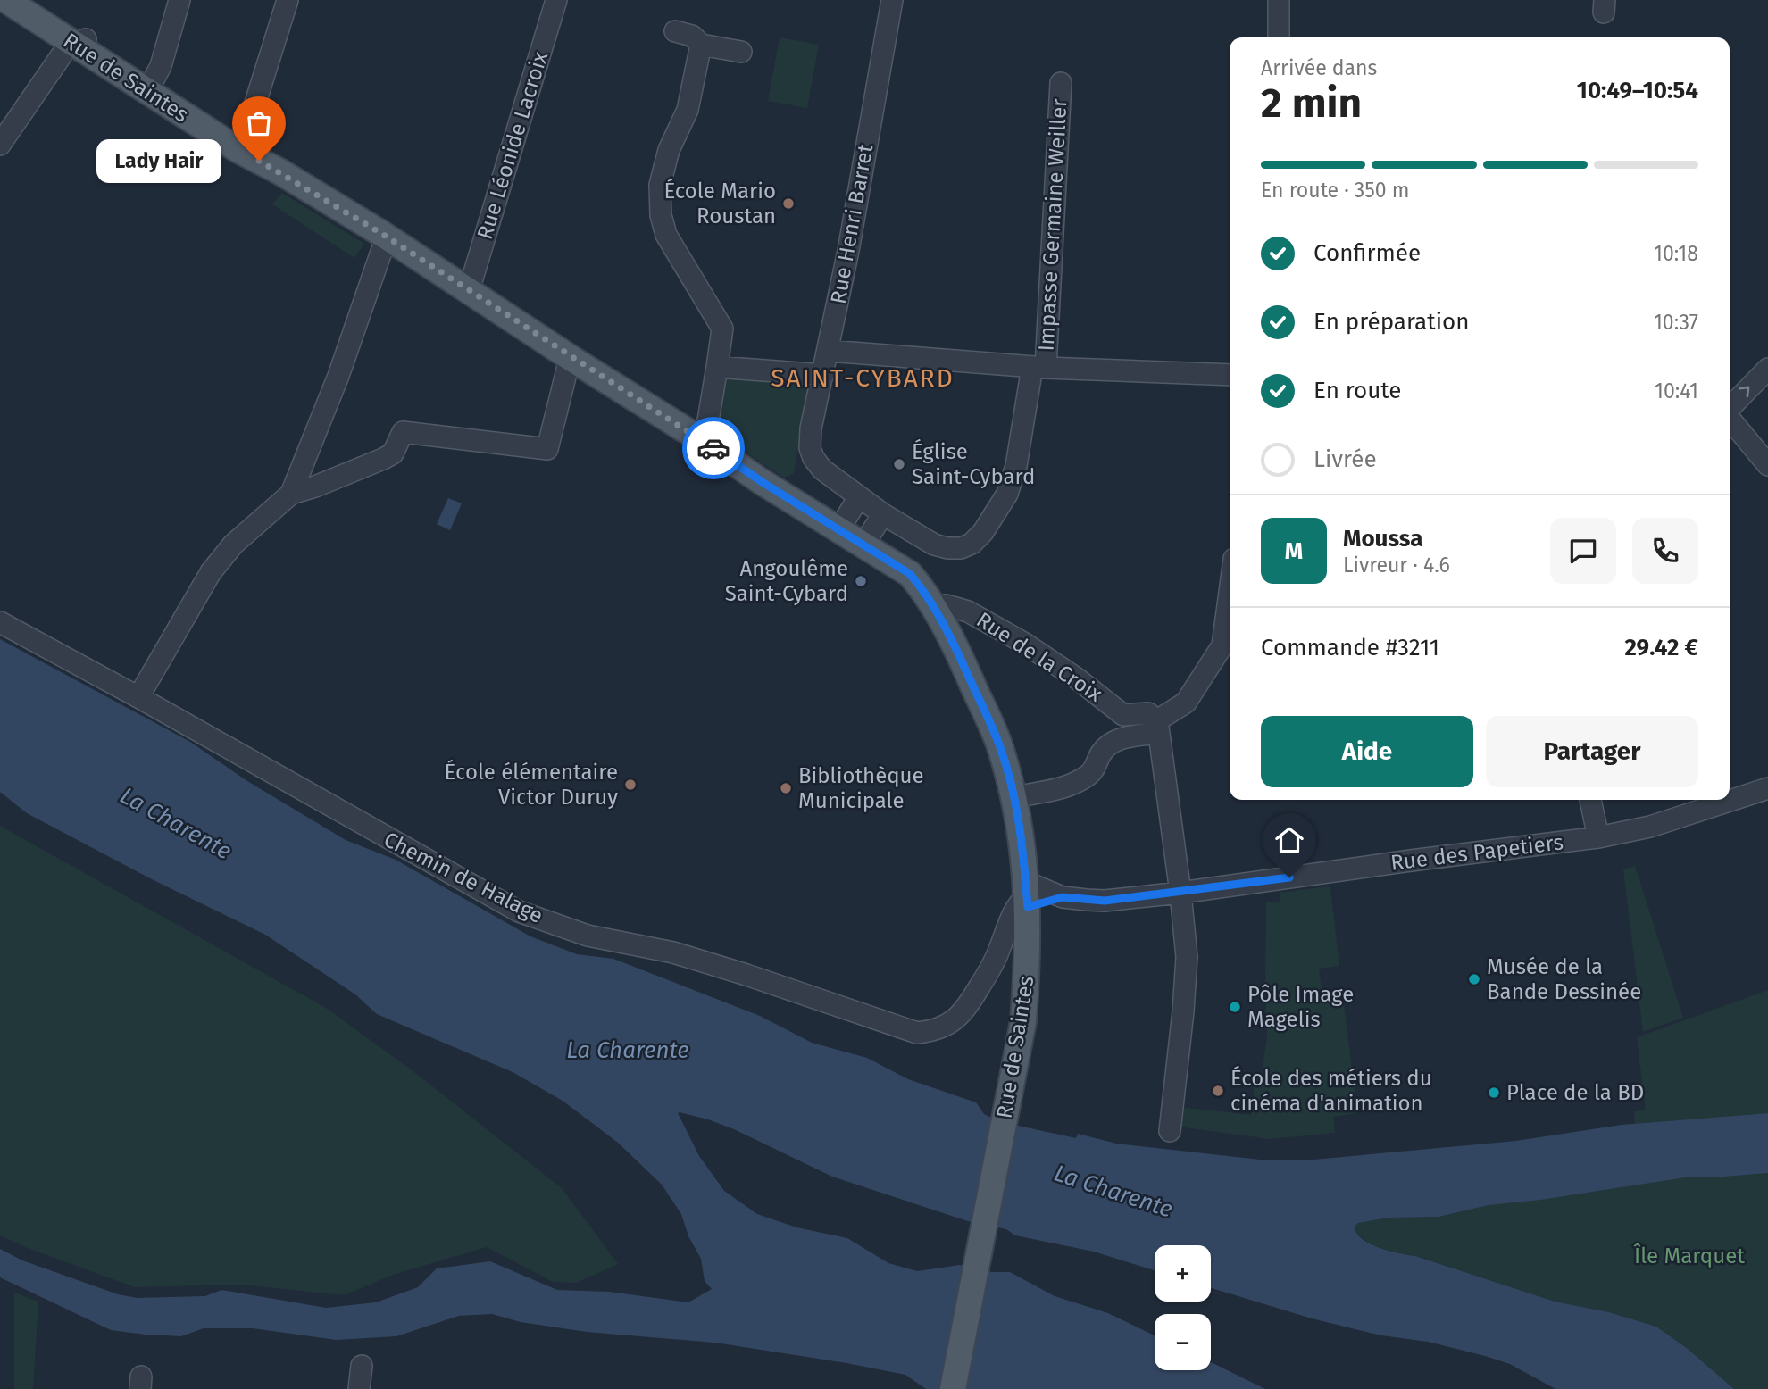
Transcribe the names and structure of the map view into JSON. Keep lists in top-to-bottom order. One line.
{"streets":{"main road":["Rue de Saintes"],"street":["Rue Léonide Lacroix","Rue Henri Barret","Impasse Germaine Weiller","Rue de la Croix","Rue des Papetiers","Chemin de Halage"]},"crossings":[["Rue de Saintes","Rue Léonide Lacroix"],["Rue de Saintes","Rue de la Croix"],["Rue de Saintes","Rue des Papetiers"],["Rue de Saintes","Chemin de Halage"],["Rue des Papetiers","Chemin de Halage"]],"districts":["SAINT-CYBARD"],"water":["La Charente"],"parks":["Île Marquet"],"places":["Lady Hair","École Mario Roustan","Église Saint-Cybard","Angoulême Saint-Cybard","École élémentaire Victor Duruy","Bibliothèque Municipale","Musée de la Bande Dessinée","Pôle Image Magelis","École des métiers du cinéma d'animation","Place de la BD"],"page":{"heading":["2 min","Arrivée dans","10:49–10:54"],"panel":["Moussa","Livreur · 4.6","Commande #3211","29.42 €"],"bubble":"Lady Hair","bar":"En route · 350 m","list":[["Confirmée","10:18"],["En préparation","10:37"],["En route","10:41"],"Livrée"],"round":"M","buttons":["Aide","Partager"],"map_buttons":["+","−"]}}
